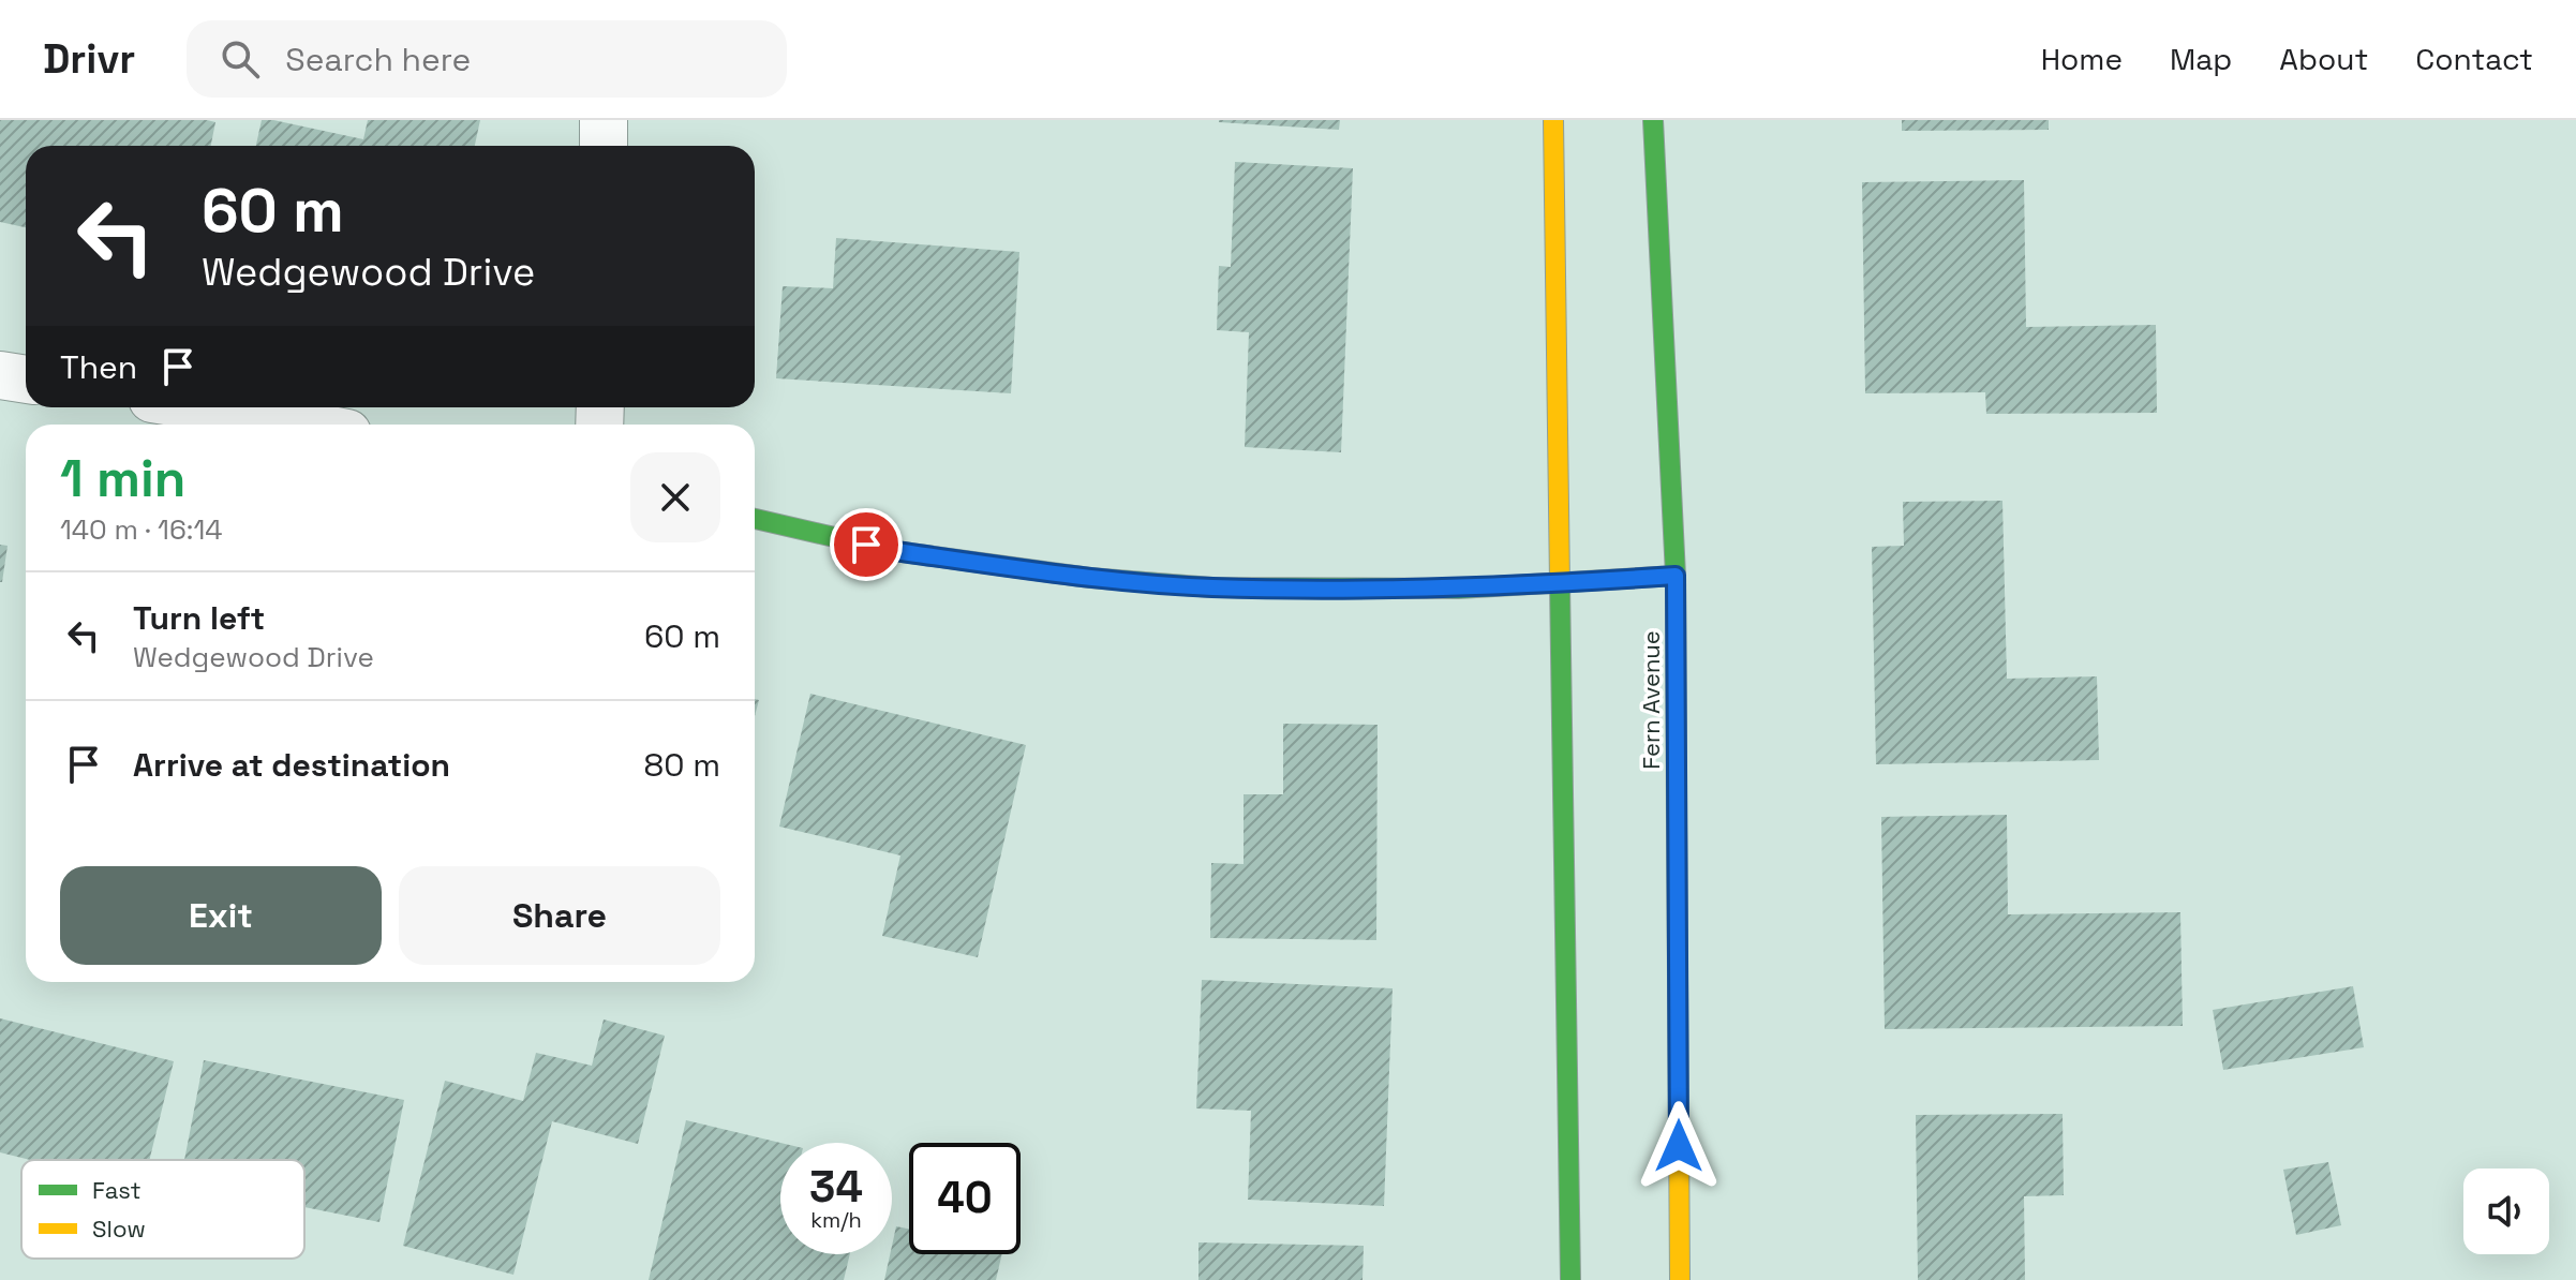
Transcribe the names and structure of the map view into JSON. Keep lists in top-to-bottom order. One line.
{"streets":{"street":["Fern Avenue"]},"legend":["Fast","Slow"],"page":{"header":"Drivr","search":"Search here","nav":["Home","Map","About","Contact"],"turn":["60 m","Wedgewood Drive"],"then":"Then","heading":["1 min","140 m · 16:14"],"list":[{"name":"Turn left","note":"Wedgewood Drive","value":"60 m"},{"name":"Arrive at destination","value":"80 m"}],"buttons":["Exit","Share"],"speed":"34 km/h","limit":"40"}}
